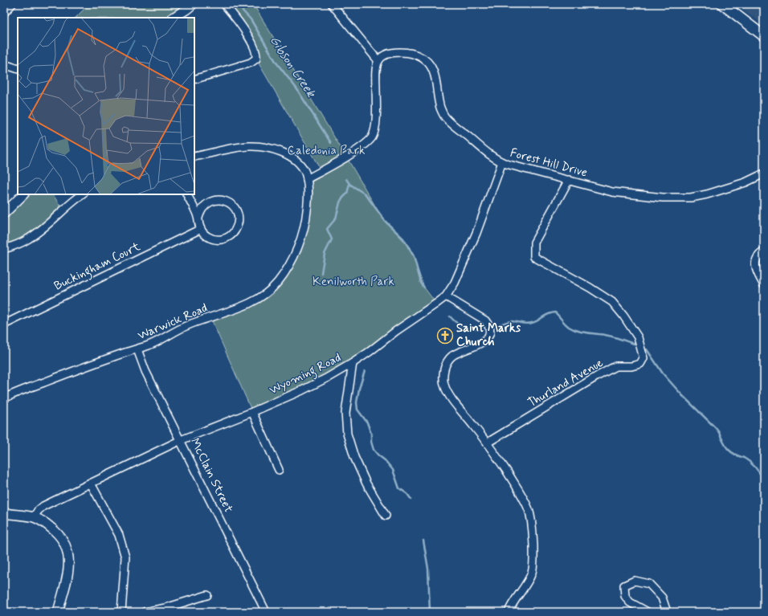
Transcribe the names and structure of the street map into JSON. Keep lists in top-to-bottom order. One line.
{"streets":{"street":["Forest Hill Drive","Buckingham Court","Warwick Road","Wyoming Road","Thurland Avenue","McClain Street"]},"crossings":[["Forest Hill Drive","Wyoming Road"],["Forest Hill Drive","Thurland Avenue"],["Warwick Road","McClain Street"],["Wyoming Road","McClain Street"]],"water":["Gibson Creek"],"parks":["Caledonia Park","Kenilworth Park"],"places":{"church":["Saint Marks Church"]}}
